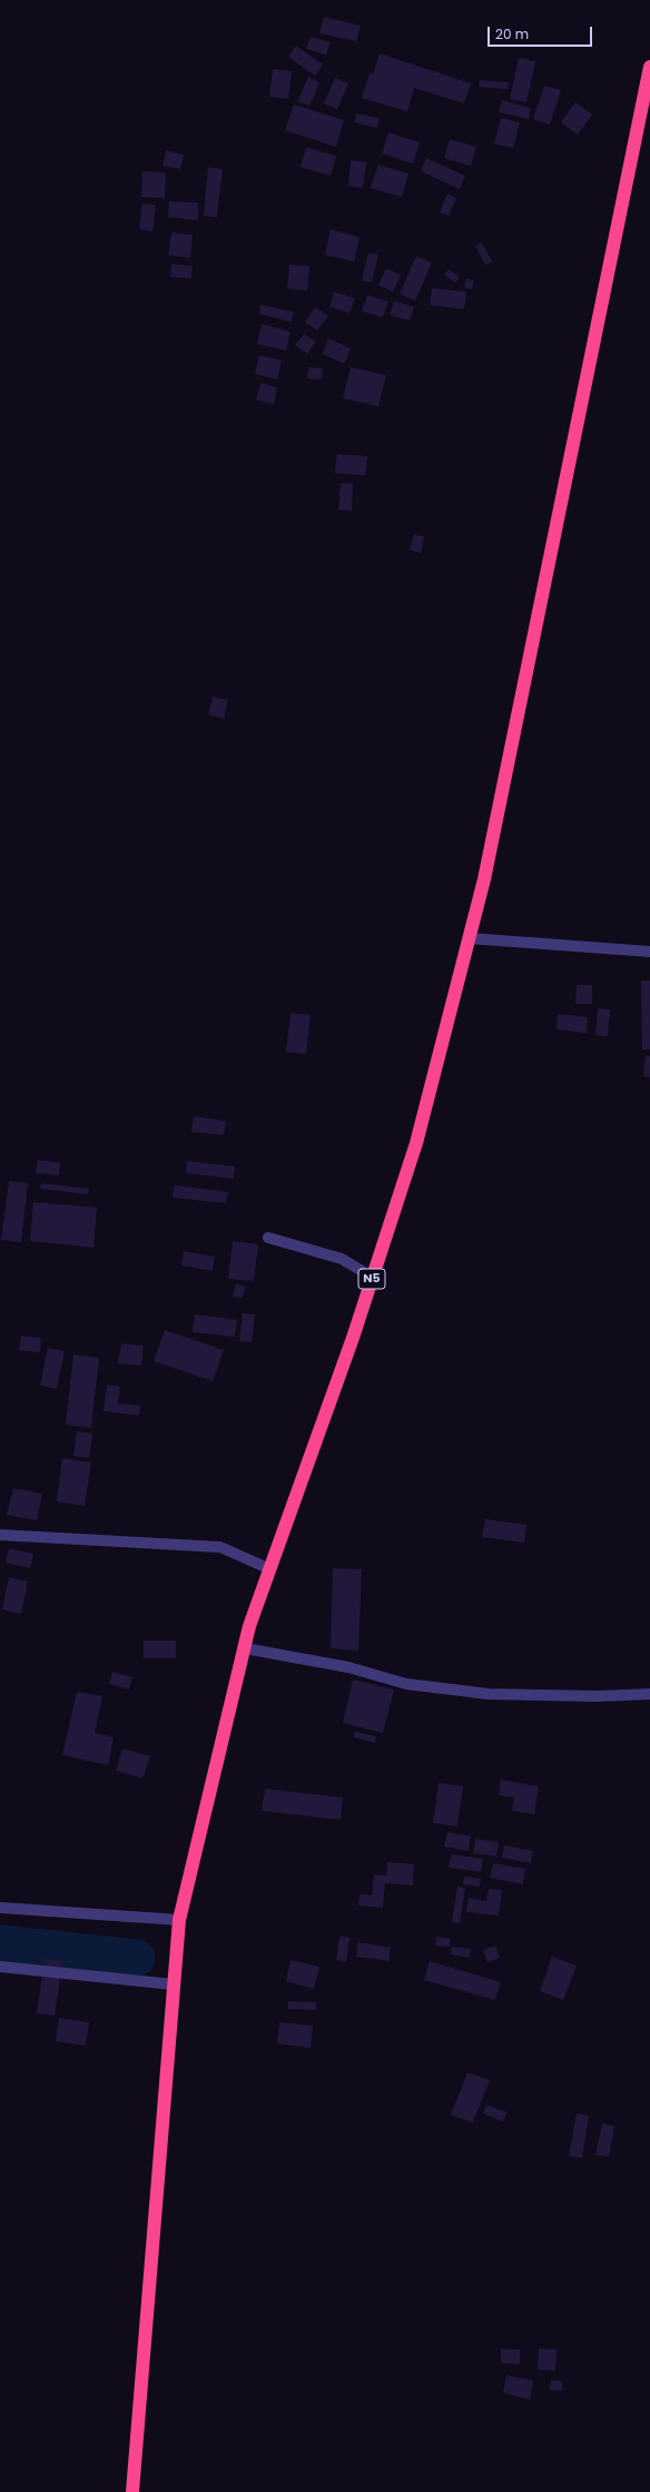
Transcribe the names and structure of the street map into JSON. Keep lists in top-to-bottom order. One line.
{"streets":{"highway":["N5"]},"scale_bar":"20 m"}
